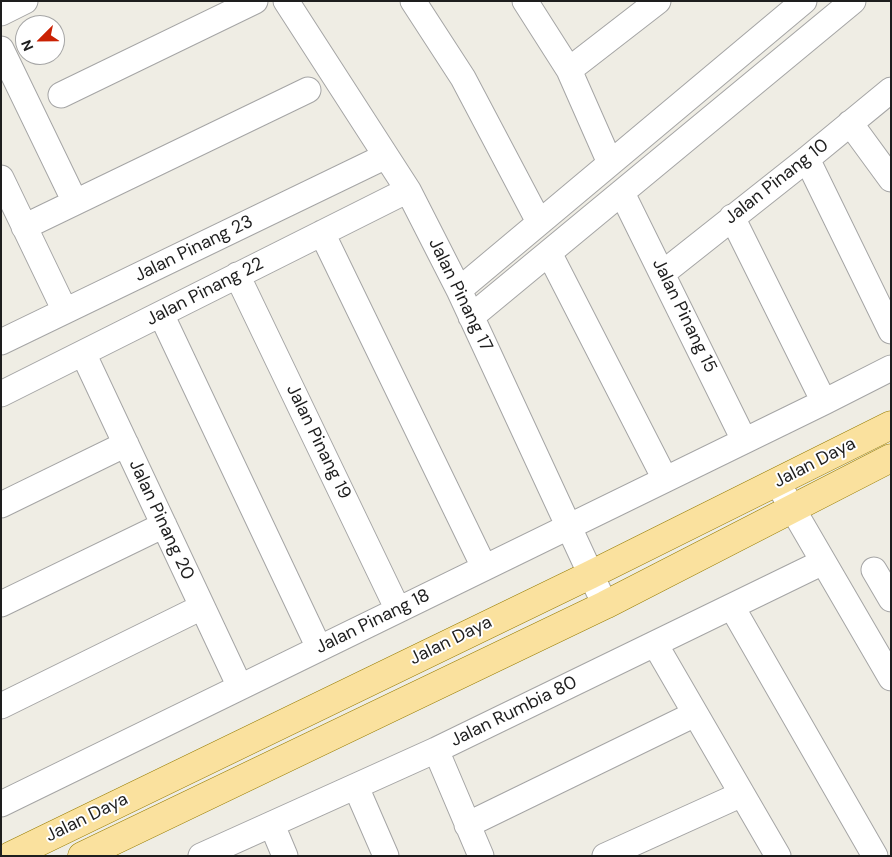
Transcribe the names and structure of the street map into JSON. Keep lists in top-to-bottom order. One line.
{"streets":{"main road":["Jalan Daya"],"street":["Jalan Pinang 10","Jalan Pinang 23","Jalan Pinang 22","Jalan Pinang 17","Jalan Pinang 15","Jalan Pinang 19","Jalan Pinang 20","Jalan Pinang 18","Jalan Rumbia 80"]},"crossings":[["Jalan Pinang 10","Jalan Pinang 15"],["Jalan Pinang 23","Jalan Pinang 17"],["Jalan Pinang 22","Jalan Pinang 17"],["Jalan Pinang 22","Jalan Pinang 19"],["Jalan Pinang 22","Jalan Pinang 20"],["Jalan Pinang 17","Jalan Daya"],["Jalan Pinang 17","Jalan Pinang 18"],["Jalan Pinang 15","Jalan Pinang 18"],["Jalan Pinang 19","Jalan Pinang 18"],["Jalan Pinang 20","Jalan Pinang 18"]],"north":"bottom left"}
